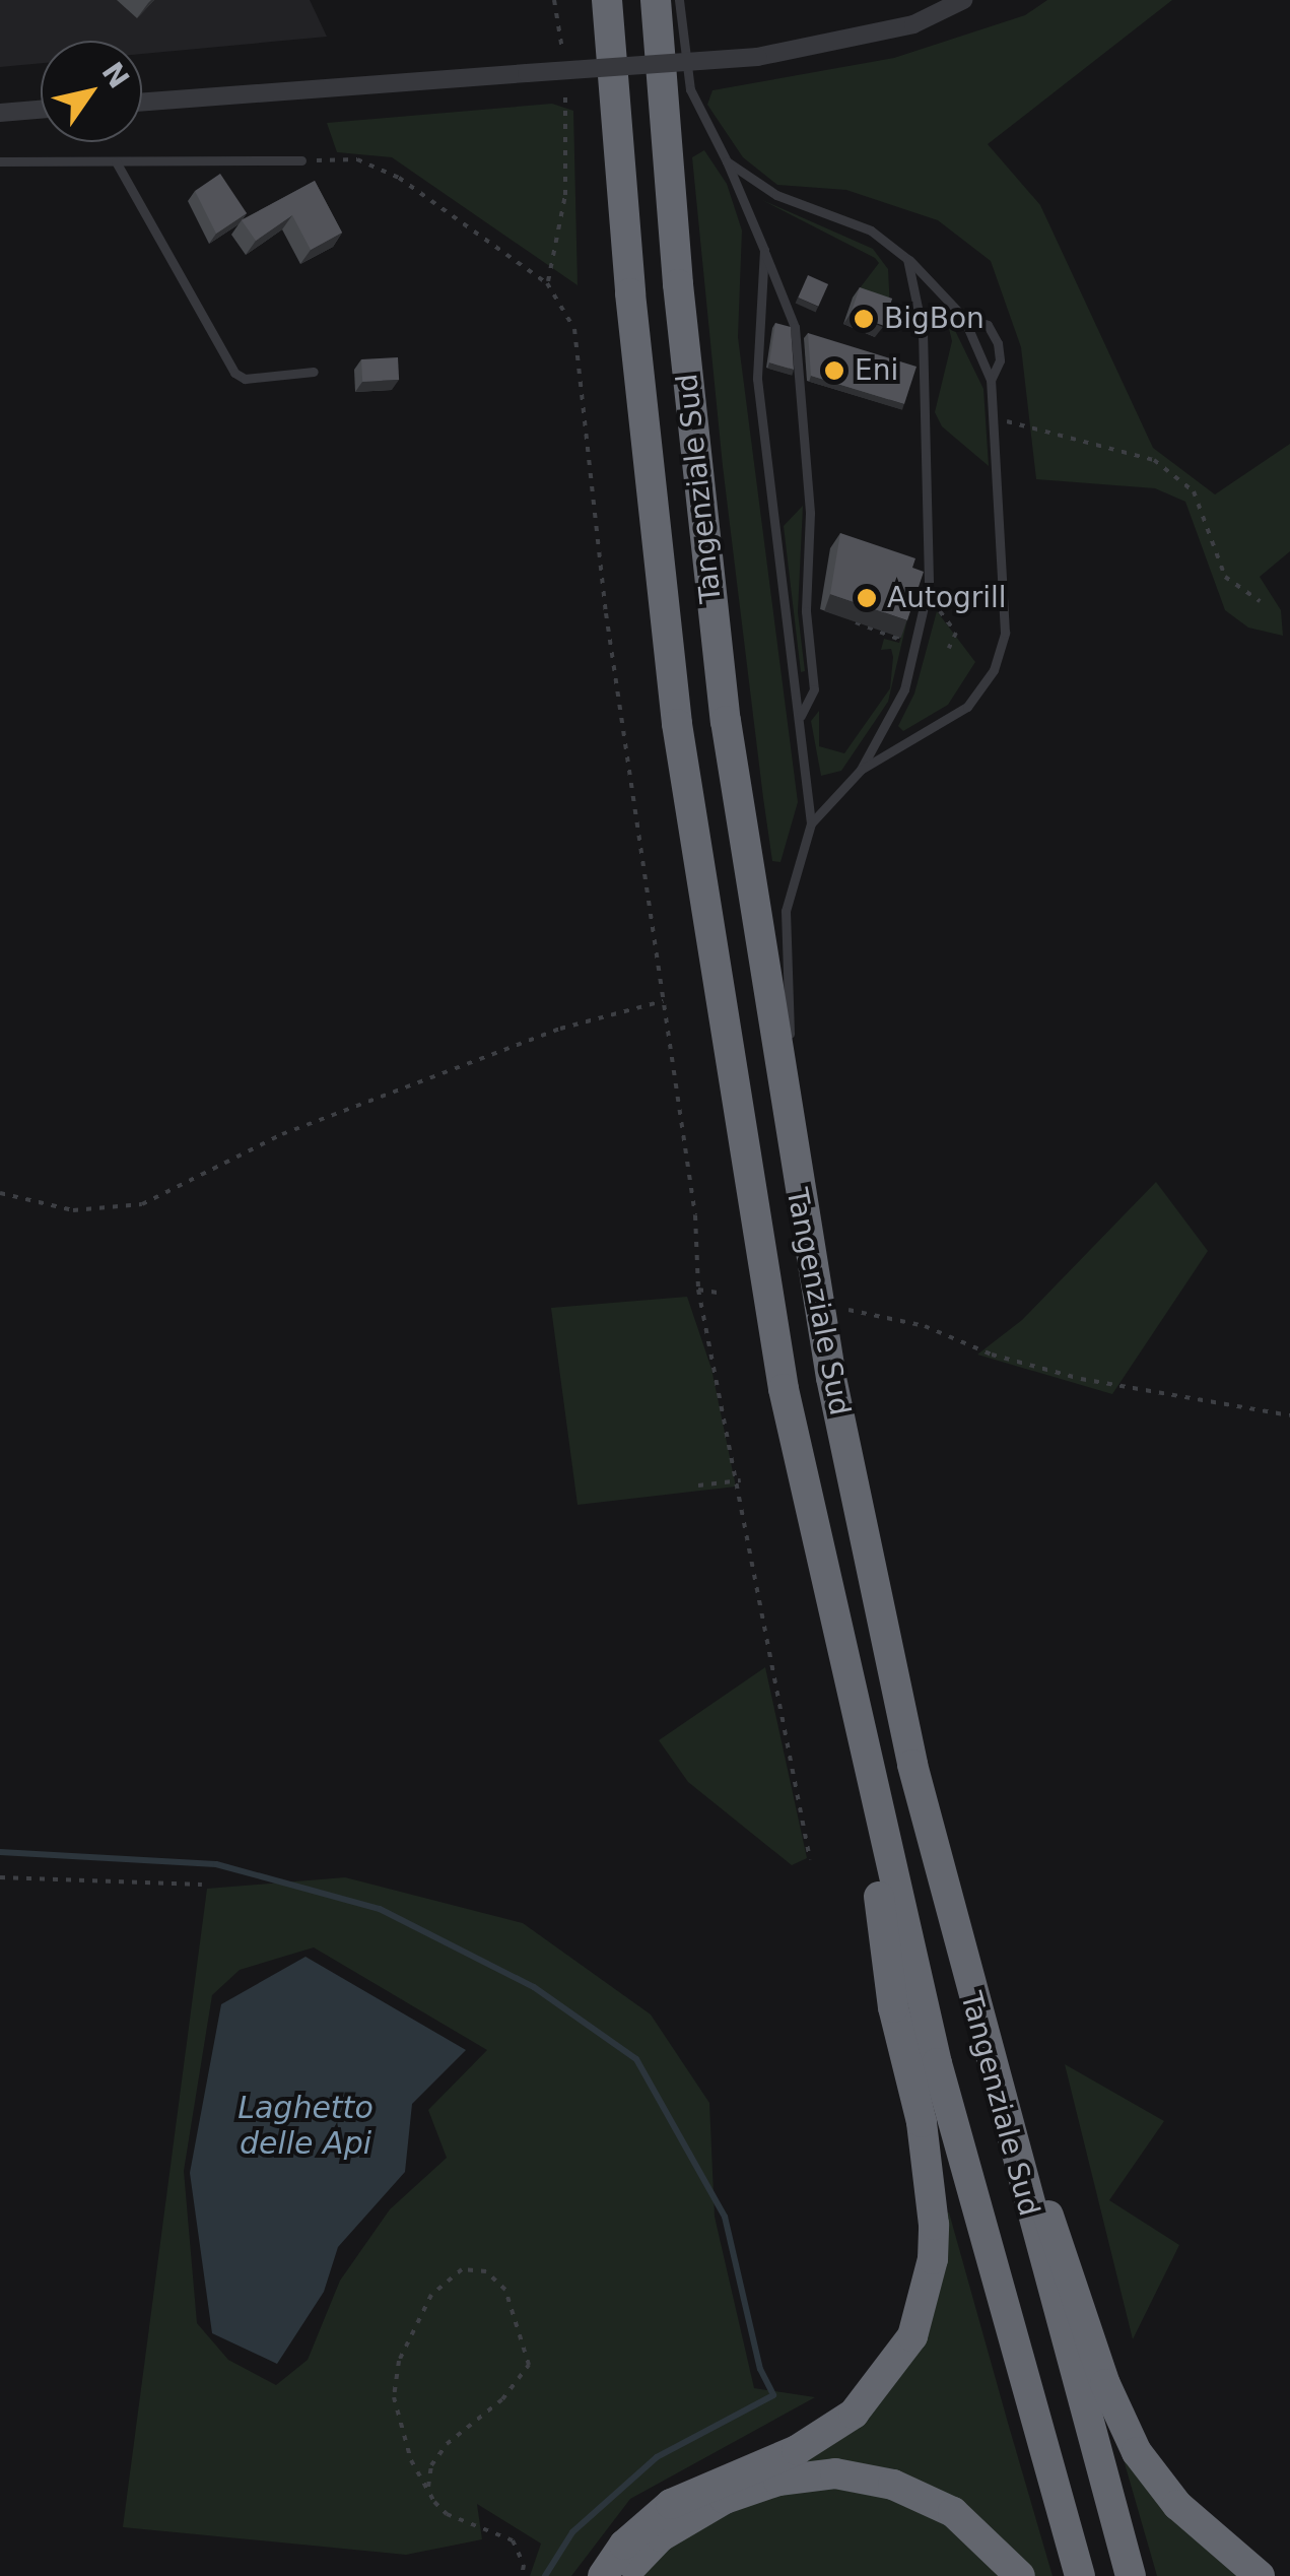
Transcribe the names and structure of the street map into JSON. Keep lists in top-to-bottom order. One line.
{"streets":{"highway":["Tangenziale Sud"]},"water":["Laghetto delle Api"],"places":["BigBon","Eni","Autogrill"],"north":"top right"}
